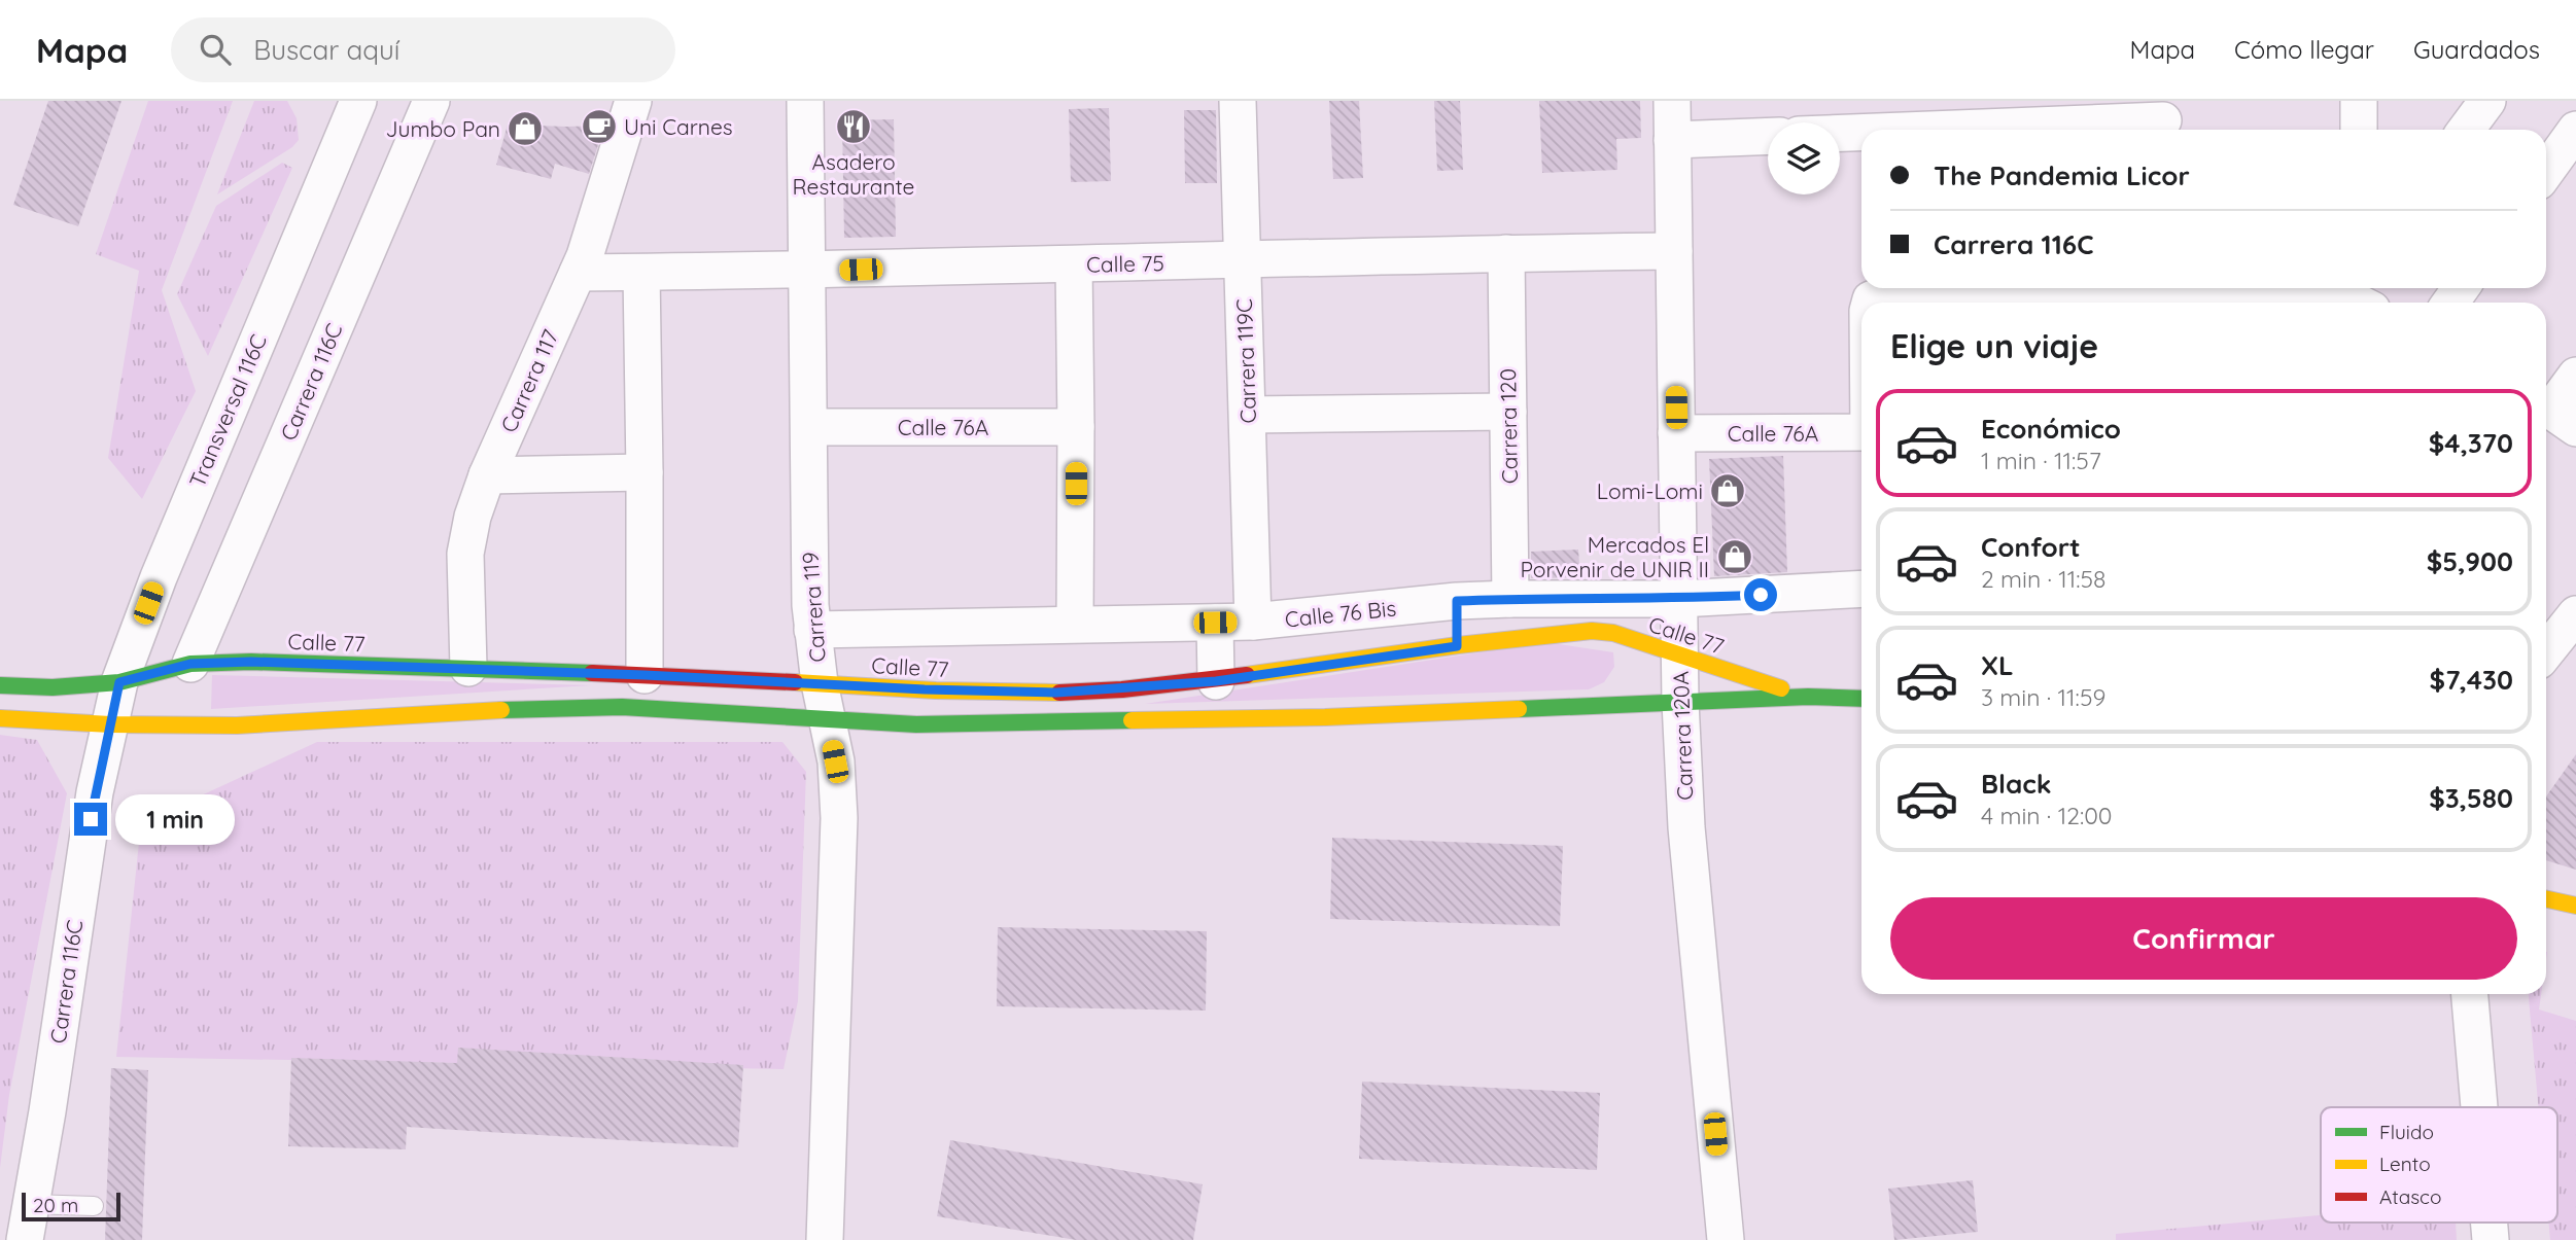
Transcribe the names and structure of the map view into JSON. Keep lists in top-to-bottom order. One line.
{"streets":{"street":["Calle 75","Carrera 119C","Carrera 117","Carrera 116C","Transversal 116C","Carrera 120","Calle 76A","Carrera 119","Calle 76 Bis","Calle 77","Carrera 120A"]},"crossings":[["Calle 75","Carrera 119C"],["Calle 75","Carrera 117"],["Calle 75","Carrera 120"],["Calle 75","Carrera 119"],["Calle 75","Carrera 120A"],["Carrera 119C","Calle 76 Bis"],["Carrera 117","Calle 77"],["Carrera 116C","Transversal 116C"],["Carrera 116C","Calle 77"],["Transversal 116C","Calle 77"],["Carrera 120","Calle 76 Bis"],["Calle 76A","Carrera 119"],["Calle 76A","Carrera 120A"],["Carrera 119","Calle 76 Bis"],["Carrera 119","Calle 77"],["Calle 76 Bis","Carrera 120A"],["Calle 77","Carrera 120A"]],"places":{"cafe":["Uni Carnes"],"restaurant":["Asadero Restaurante"],"shop":["Jumbo Pan","Lomi-Lomi","Mercados El Porvenir de UNIR II"]},"legend":["Fluido","Lento","Atasco"],"scale_bar":"20 m","page":{"header":"Mapa","search":"Buscar aquí","nav":["Mapa","Cómo llegar","Guardados"],"banner":["The Pandemia Licor","Carrera 116C"],"heading":"Elige un viaje","list":[{"name":"Económico","note":"1 min · 11:57","value":"$4,370"},{"name":"Confort","note":"2 min · 11:58","value":"$5,900"},{"name":"XL","note":"3 min · 11:59","value":"$7,430"},{"name":"Black","note":"4 min · 12:00","value":"$3,580"}],"bubble":"1 min","buttons":"Confirmar","scale":"20 m"}}
